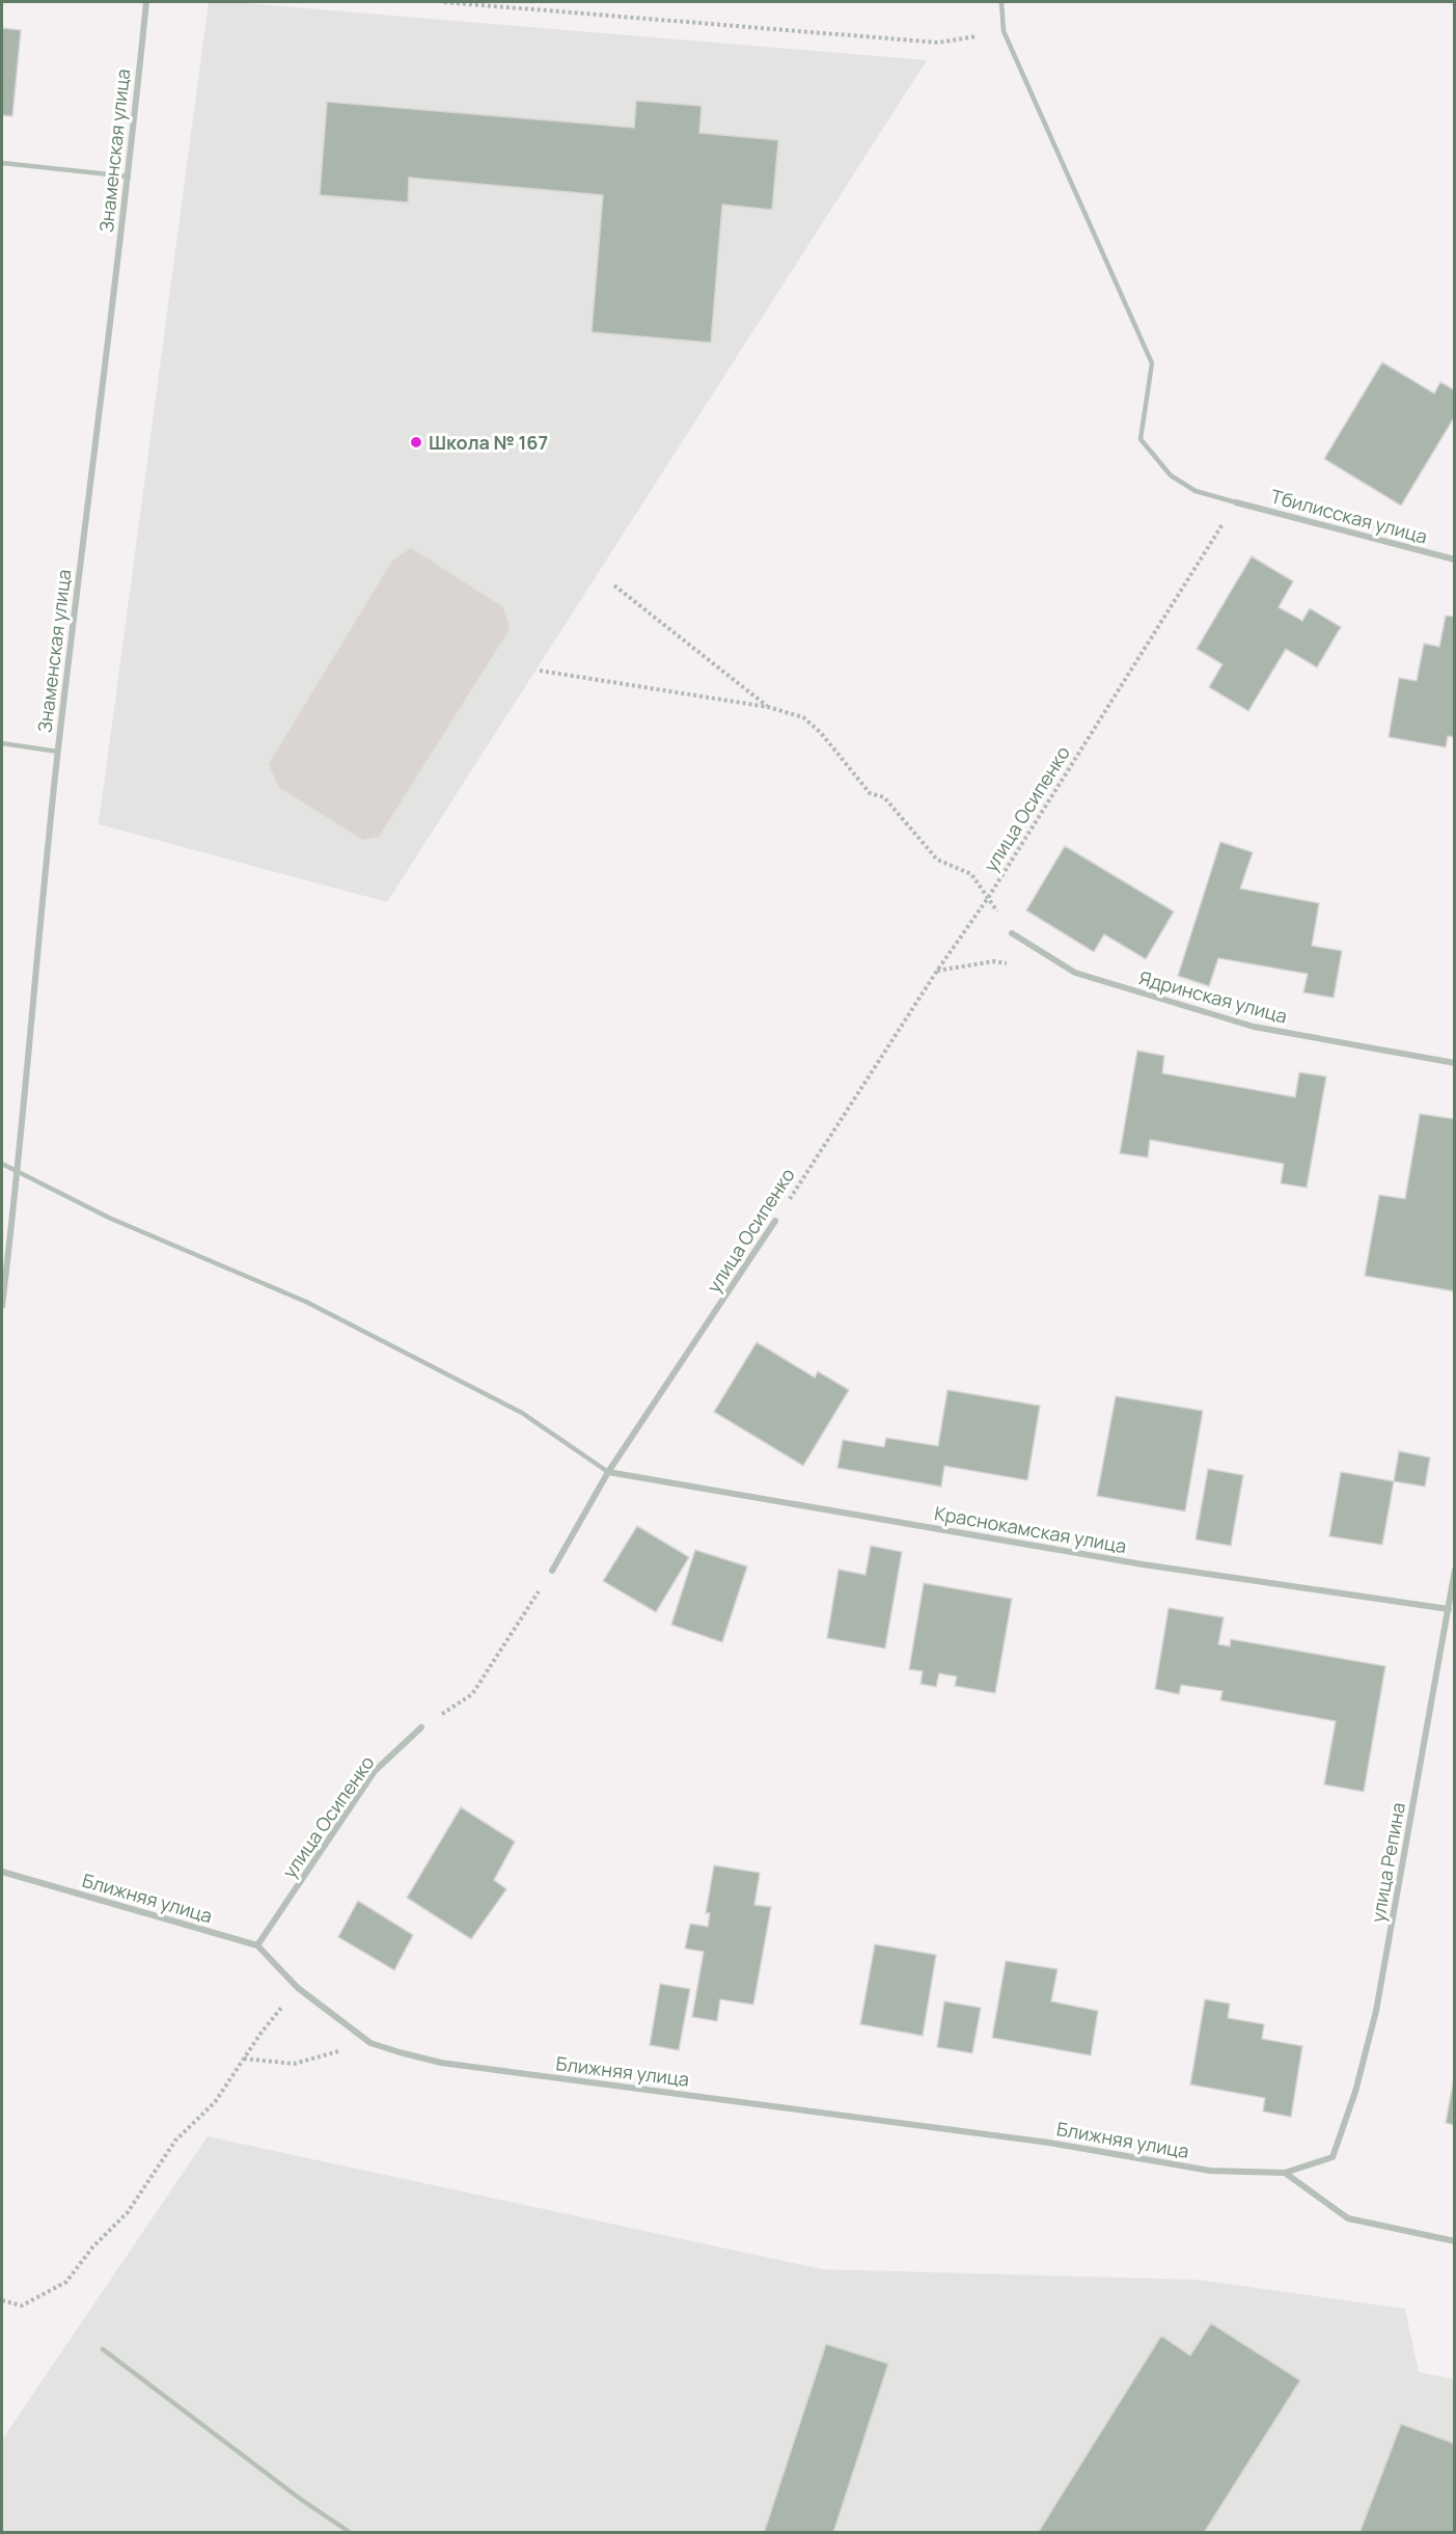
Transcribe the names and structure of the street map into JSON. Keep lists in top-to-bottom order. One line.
{"streets":{"street":["Знаменская улица","Тбилисская улица","улица Осипенко","Ядринская улица","Краснокамская улица","улица Репина","Ближняя улица"]},"crossings":[["Тбилисская улица","улица Осипенко"],["улица Осипенко","Краснокамская улица"],["улица Осипенко","Ближняя улица"],["Краснокамская улица","улица Репина"],["улица Репина","Ближняя улица"]],"places":["Школа № 167"]}
